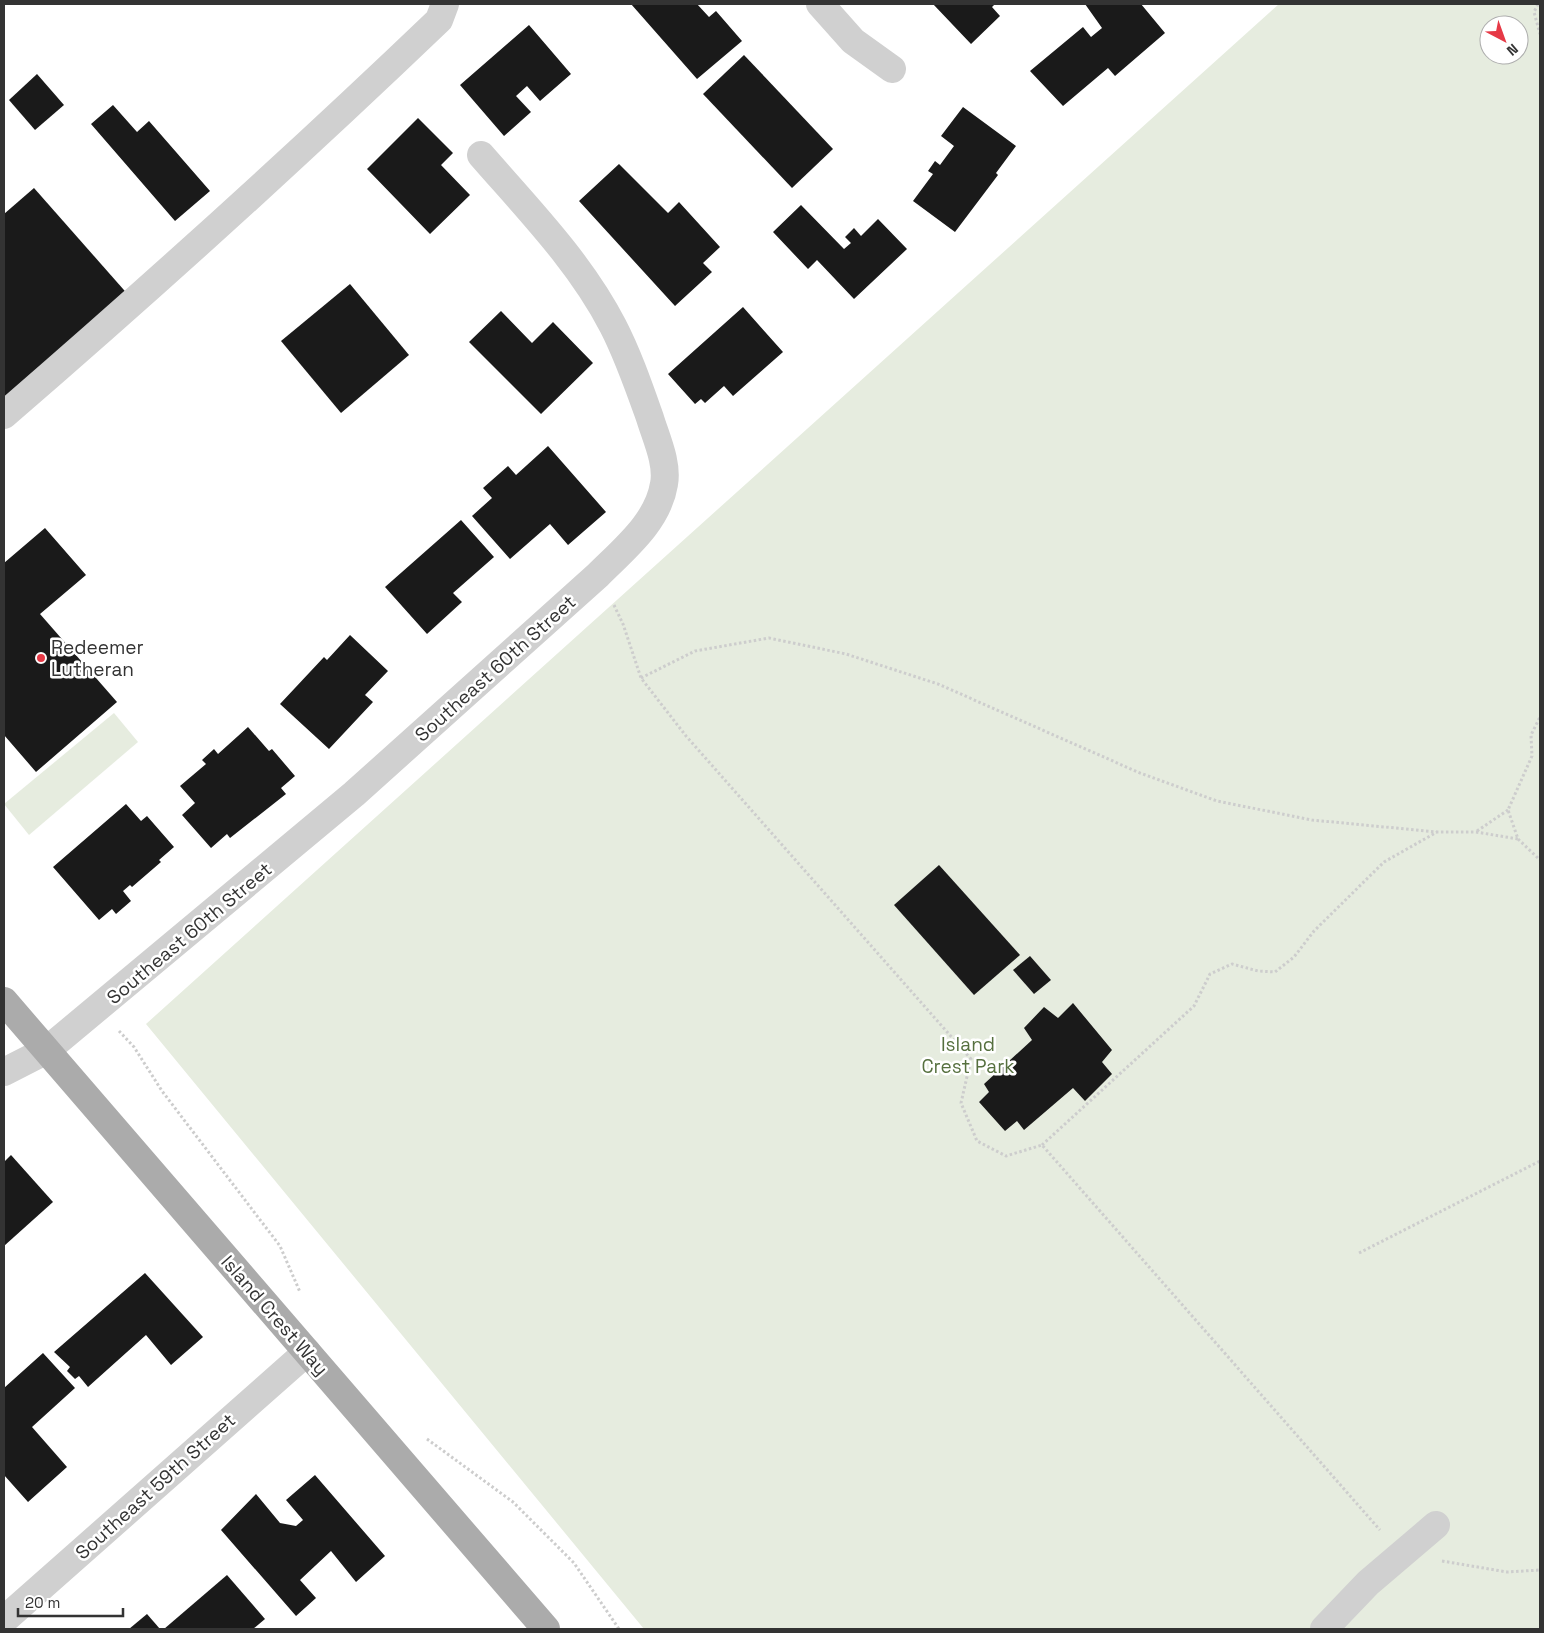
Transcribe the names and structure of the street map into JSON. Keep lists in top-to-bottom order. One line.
{"streets":{"main road":["Island Crest Way"],"street":["Southeast 60th Street","Southeast 59th Street"]},"crossings":[["Southeast 60th Street","Island Crest Way"],["Island Crest Way","Southeast 59th Street"]],"parks":["Island Crest Park"],"places":["Redeemer Lutheran"],"scale_bar":"20 m","north":"bottom right"}
